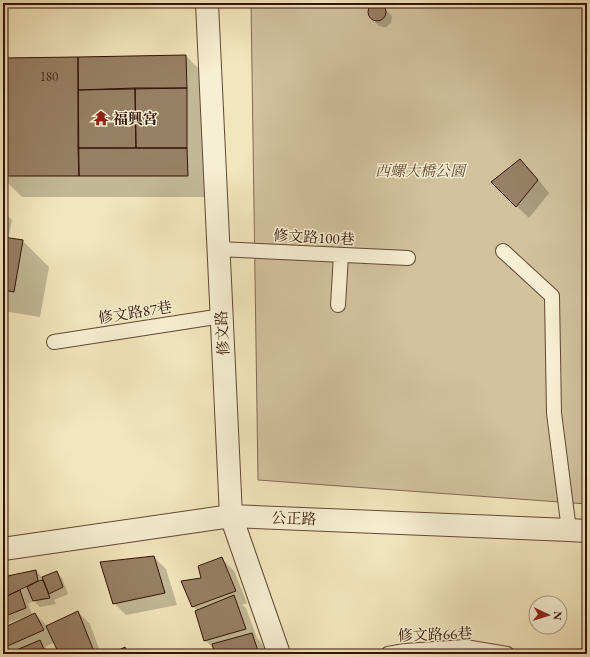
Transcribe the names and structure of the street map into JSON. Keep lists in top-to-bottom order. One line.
{"streets":{"street":["修文路","公正路"],"lane":["修文路100巷","修文路87巷","修文路66巷"]},"crossings":[["修文路100巷","修文路"],["修文路87巷","修文路"],["修文路","公正路"]],"parks":["西螺大橋公園"],"places":{"temple":["福興宮"]},"house_numbers":["180"],"north":"right"}
